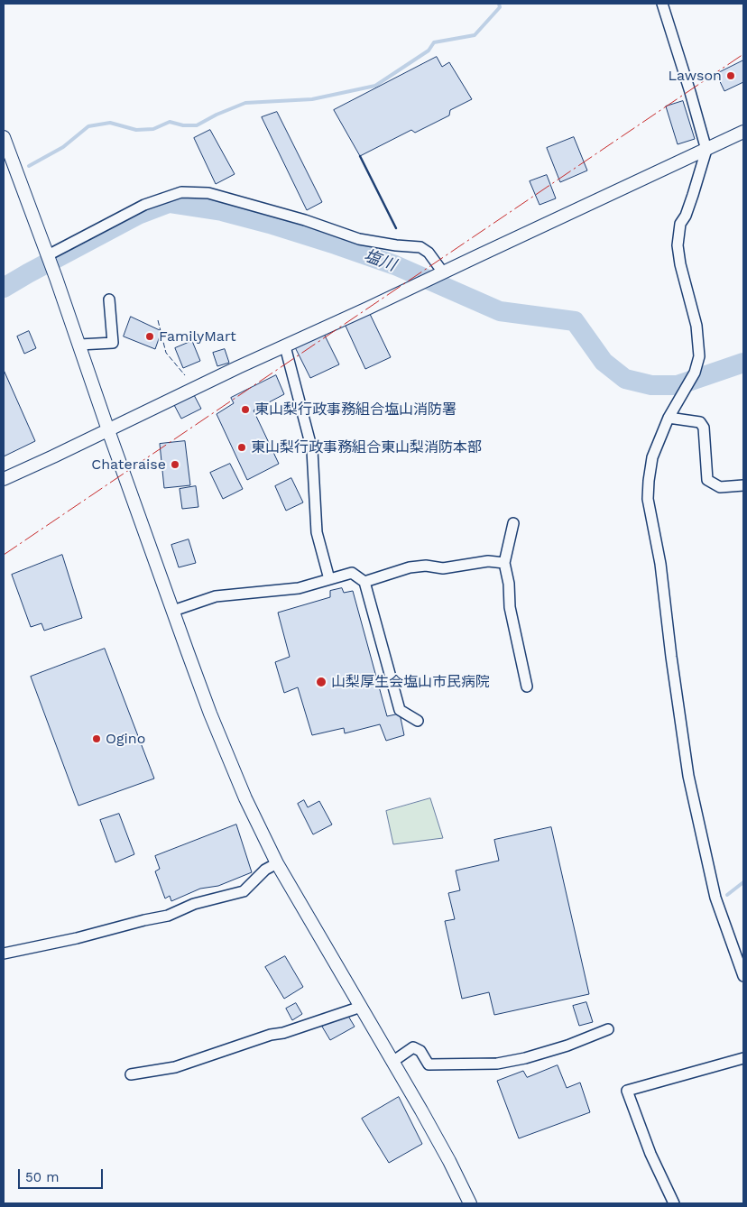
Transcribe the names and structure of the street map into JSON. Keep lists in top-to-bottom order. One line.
{"water":["塩川"],"places":["Lawson","FamilyMart","東山梨行政事務組合塩山消防署","東山梨行政事務組合東山梨消防本部","Chateraise","山梨厚生会塩山市民病院","Ogino"],"scale_bar":"50 m"}
